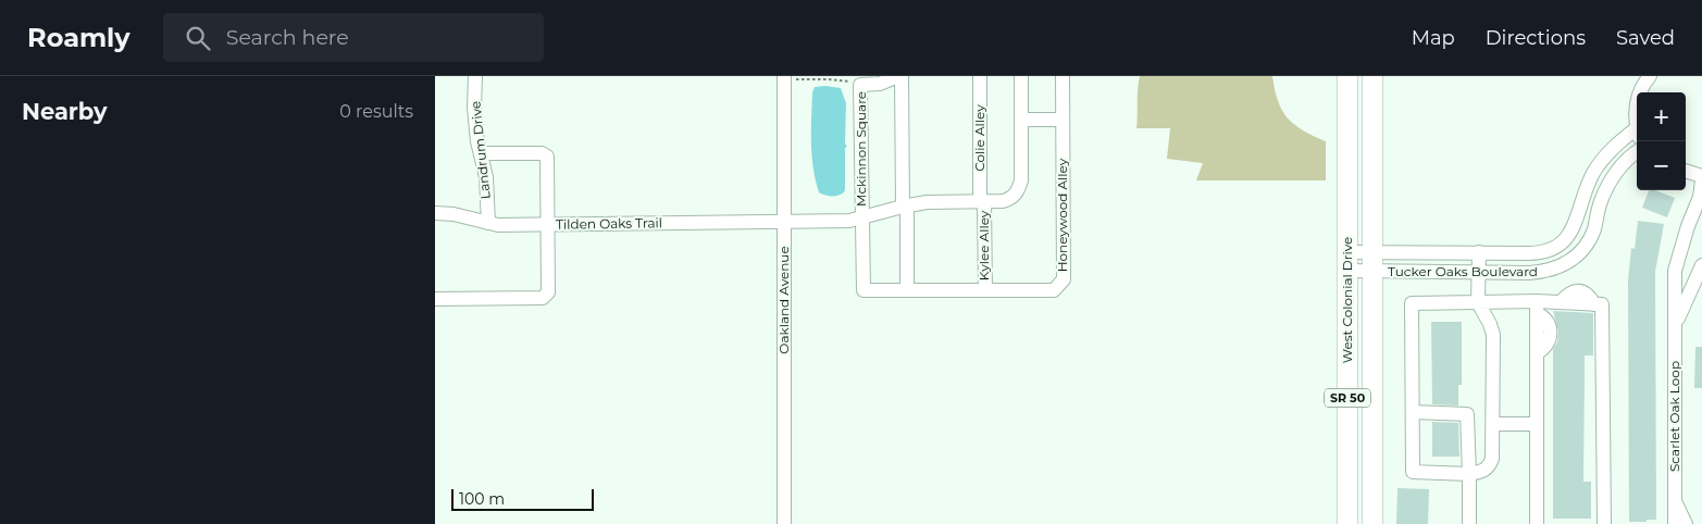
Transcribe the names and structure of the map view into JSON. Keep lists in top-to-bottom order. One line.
{"streets":{"highway":["West Colonial Drive","SR 50"],"street":["Colie Alley","Mckinnon Square","Landrum Drive","Honeywood Alley","Tilden Oaks Trail","Kylee Alley","Tucker Oaks Boulevard","Oakland Avenue","Scarlet Oak Loop"]},"crossings":[["Colie Alley","Mckinnon Square"],["Colie Alley","Kylee Alley"],["Mckinnon Square","Honeywood Alley"],["Mckinnon Square","Tilden Oaks Trail"],["Mckinnon Square","Kylee Alley"],["Mckinnon Square","Oakland Avenue"],["Landrum Drive","Tilden Oaks Trail"],["Honeywood Alley","Kylee Alley"],["Tilden Oaks Trail","Oakland Avenue"],["Tucker Oaks Boulevard","West Colonial Drive"]],"scale_bar":"100 m","page":{"header":"Roamly","search":"Search here","nav":["Map","Directions","Saved"],"heading":["Nearby","0 results"],"map_buttons":["+","−"],"scale":"100 m"}}
